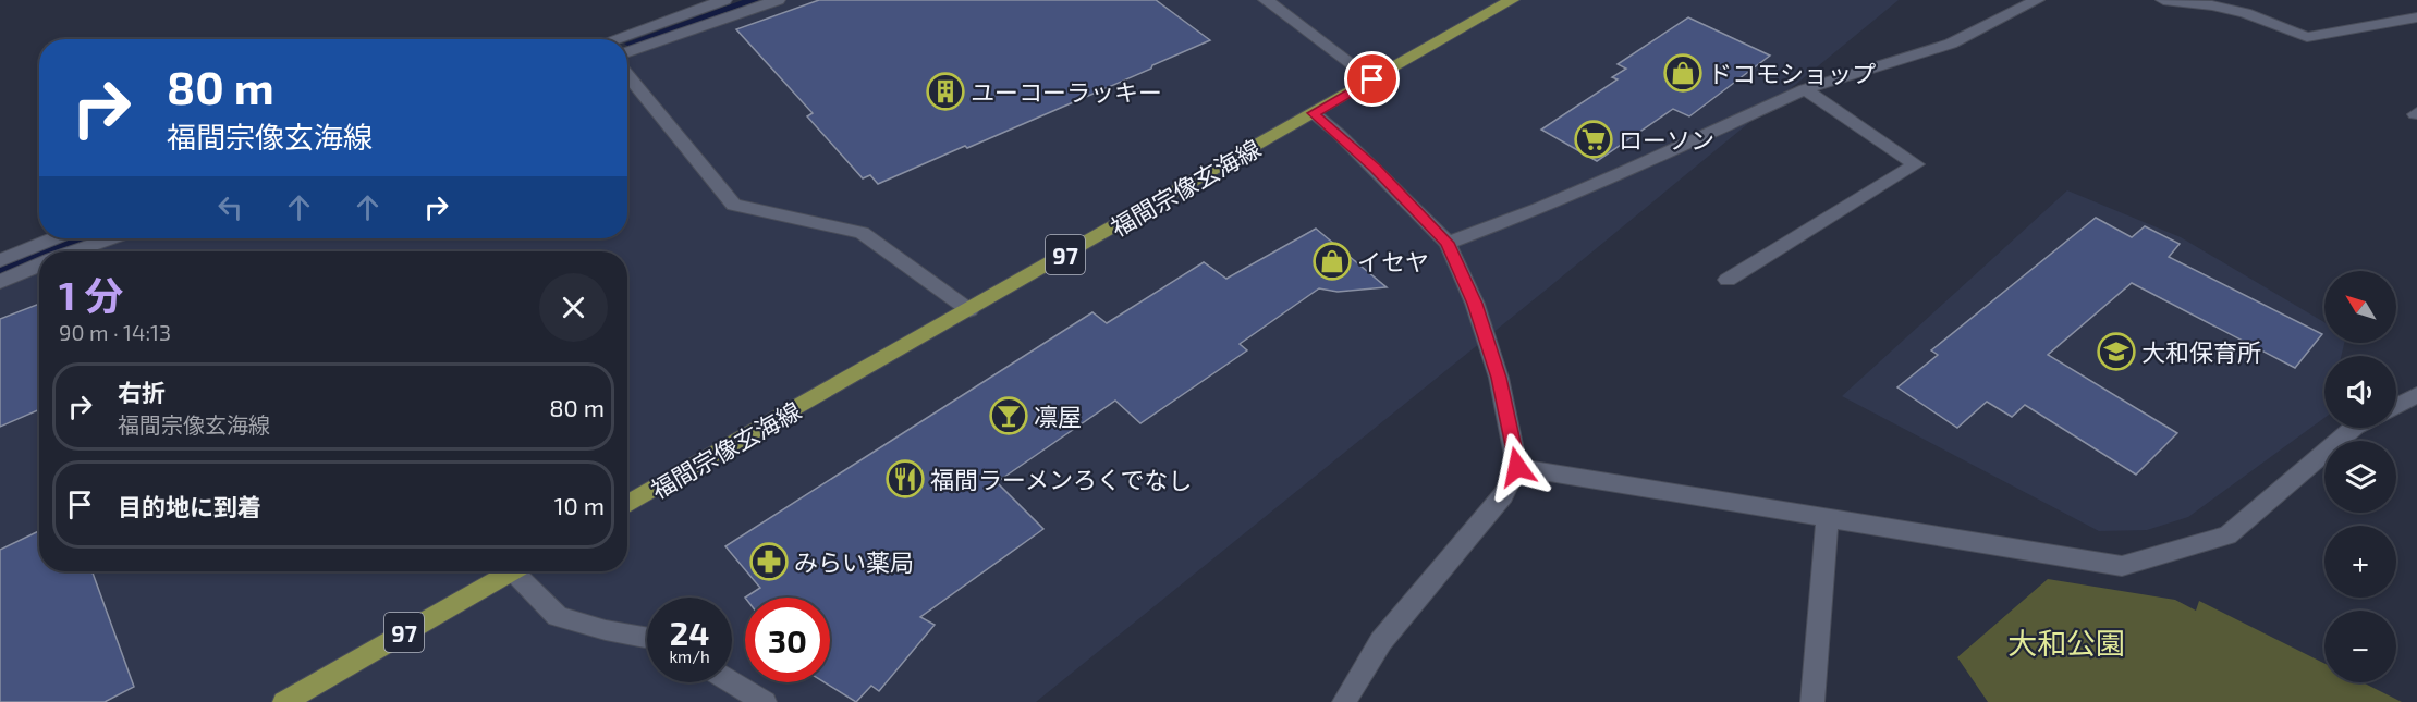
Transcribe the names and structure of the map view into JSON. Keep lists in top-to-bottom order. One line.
{"streets":{"main road":["福間宗像玄海線","97"]},"parks":["大和公園"],"places":{"shop":["ドコモショップ","イセヤ"],"building":["ユーコーラッキー"],"supermarket":["ローソン"],"school or university":["大和保育所"],"bar":["凛屋"],"restaurant":["福間ラーメンろくでなし"],"pharmacy":["みらい薬局"]},"north":"top left","page":{"turn":["80 m","福間宗像玄海線"],"heading":["1 分","90 m · 14:13"],"map_buttons":["+","−"],"list":[{"name":"右折","note":"福間宗像玄海線","value":"80 m"},{"name":"目的地に到着","value":"10 m"}],"speed":"24 km/h","limit":"30"}}
